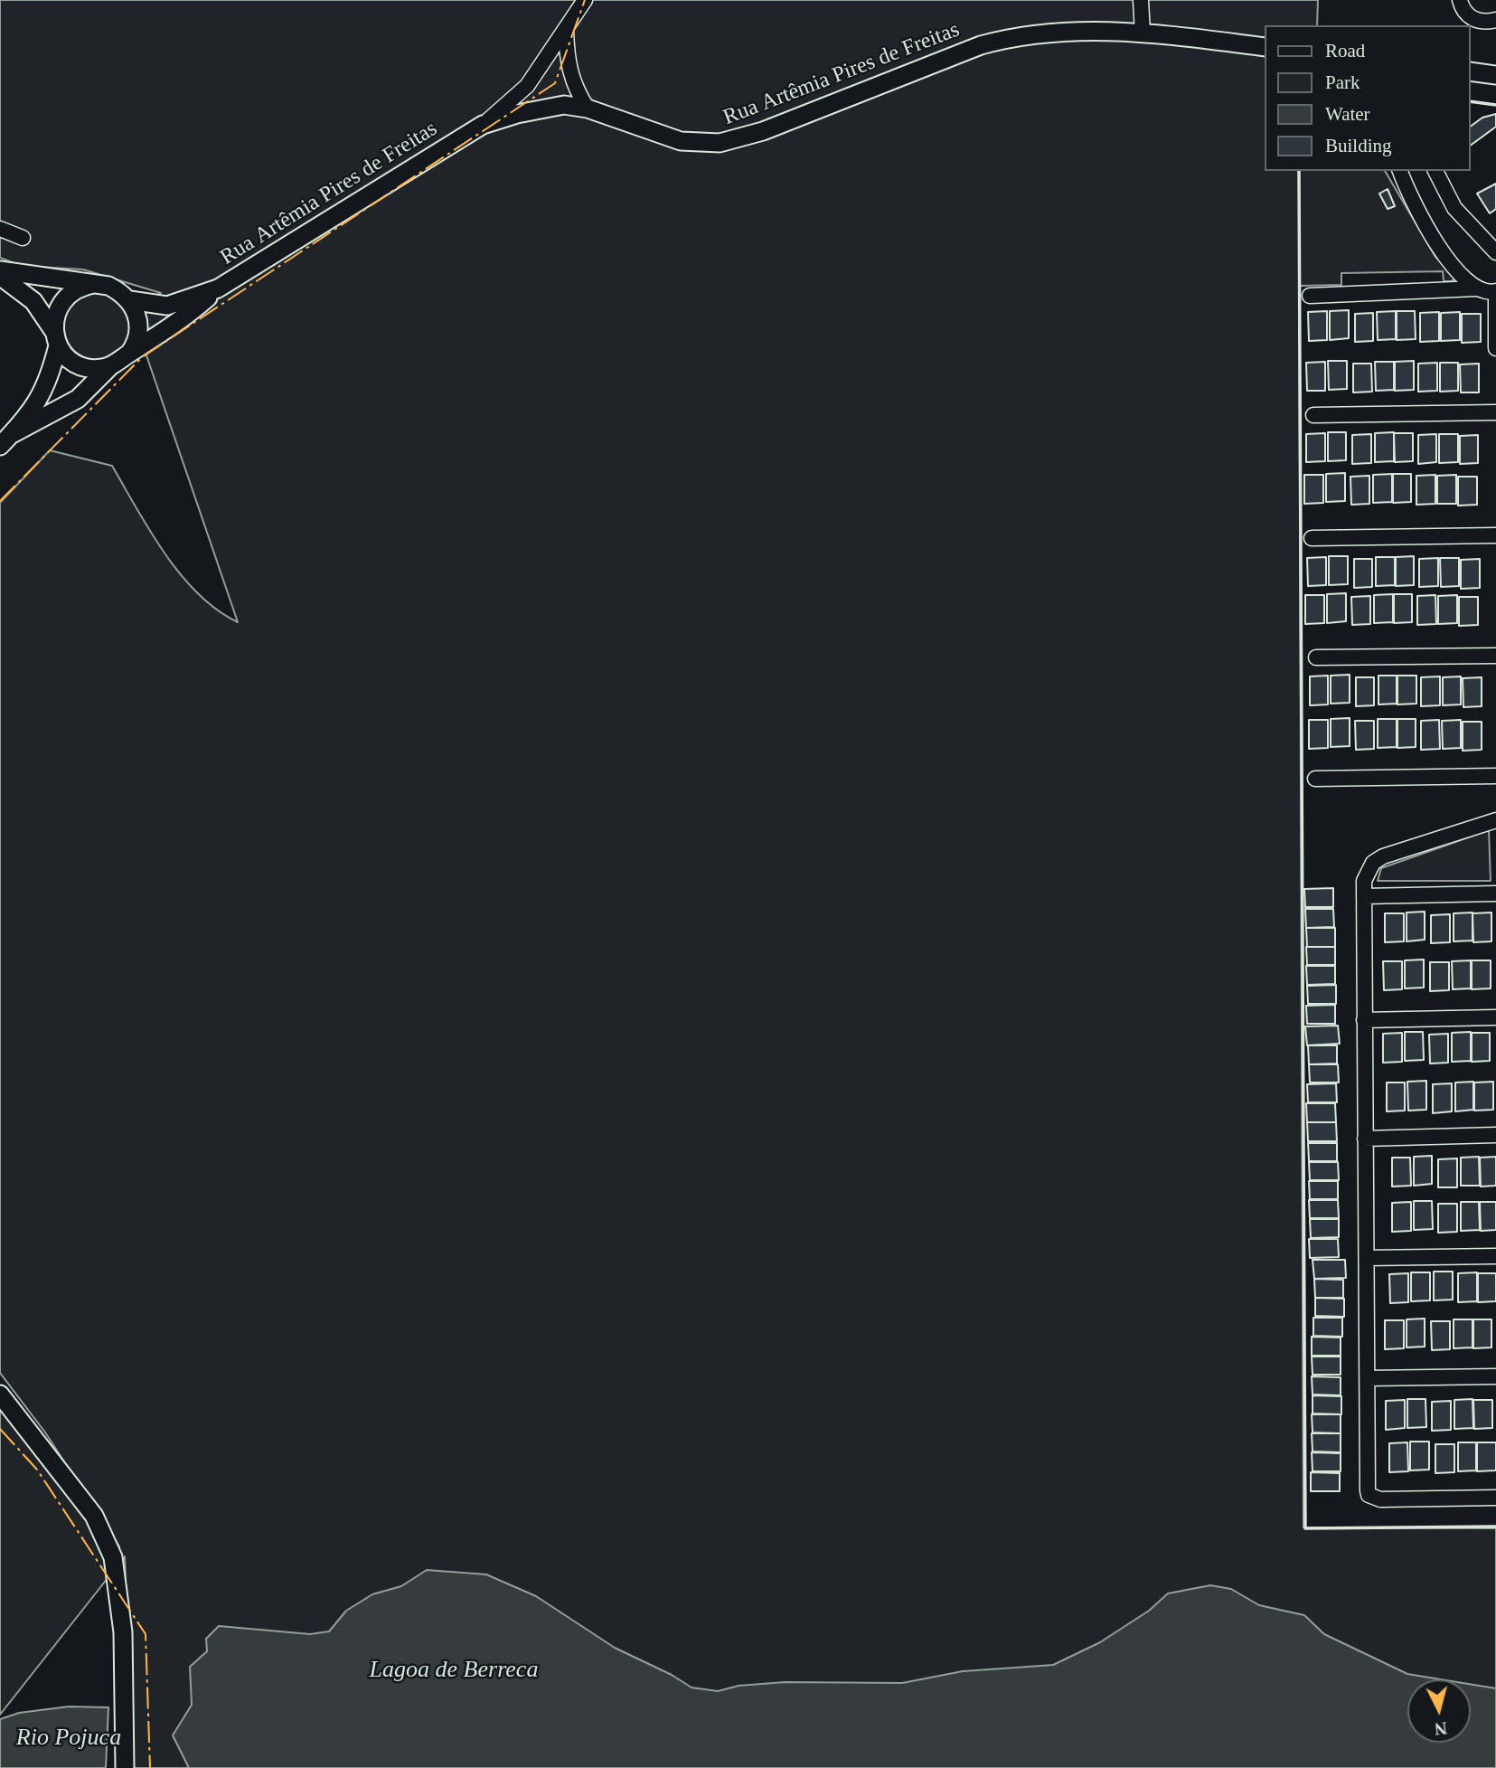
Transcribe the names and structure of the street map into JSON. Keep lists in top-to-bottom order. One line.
{"streets":{"street":["Rua Artêmia Pires de Freitas"]},"water":["Lagoa de Berreca","Rio Pojuca"],"legend":["Road","Park","Water","Building"],"north":"bottom"}
